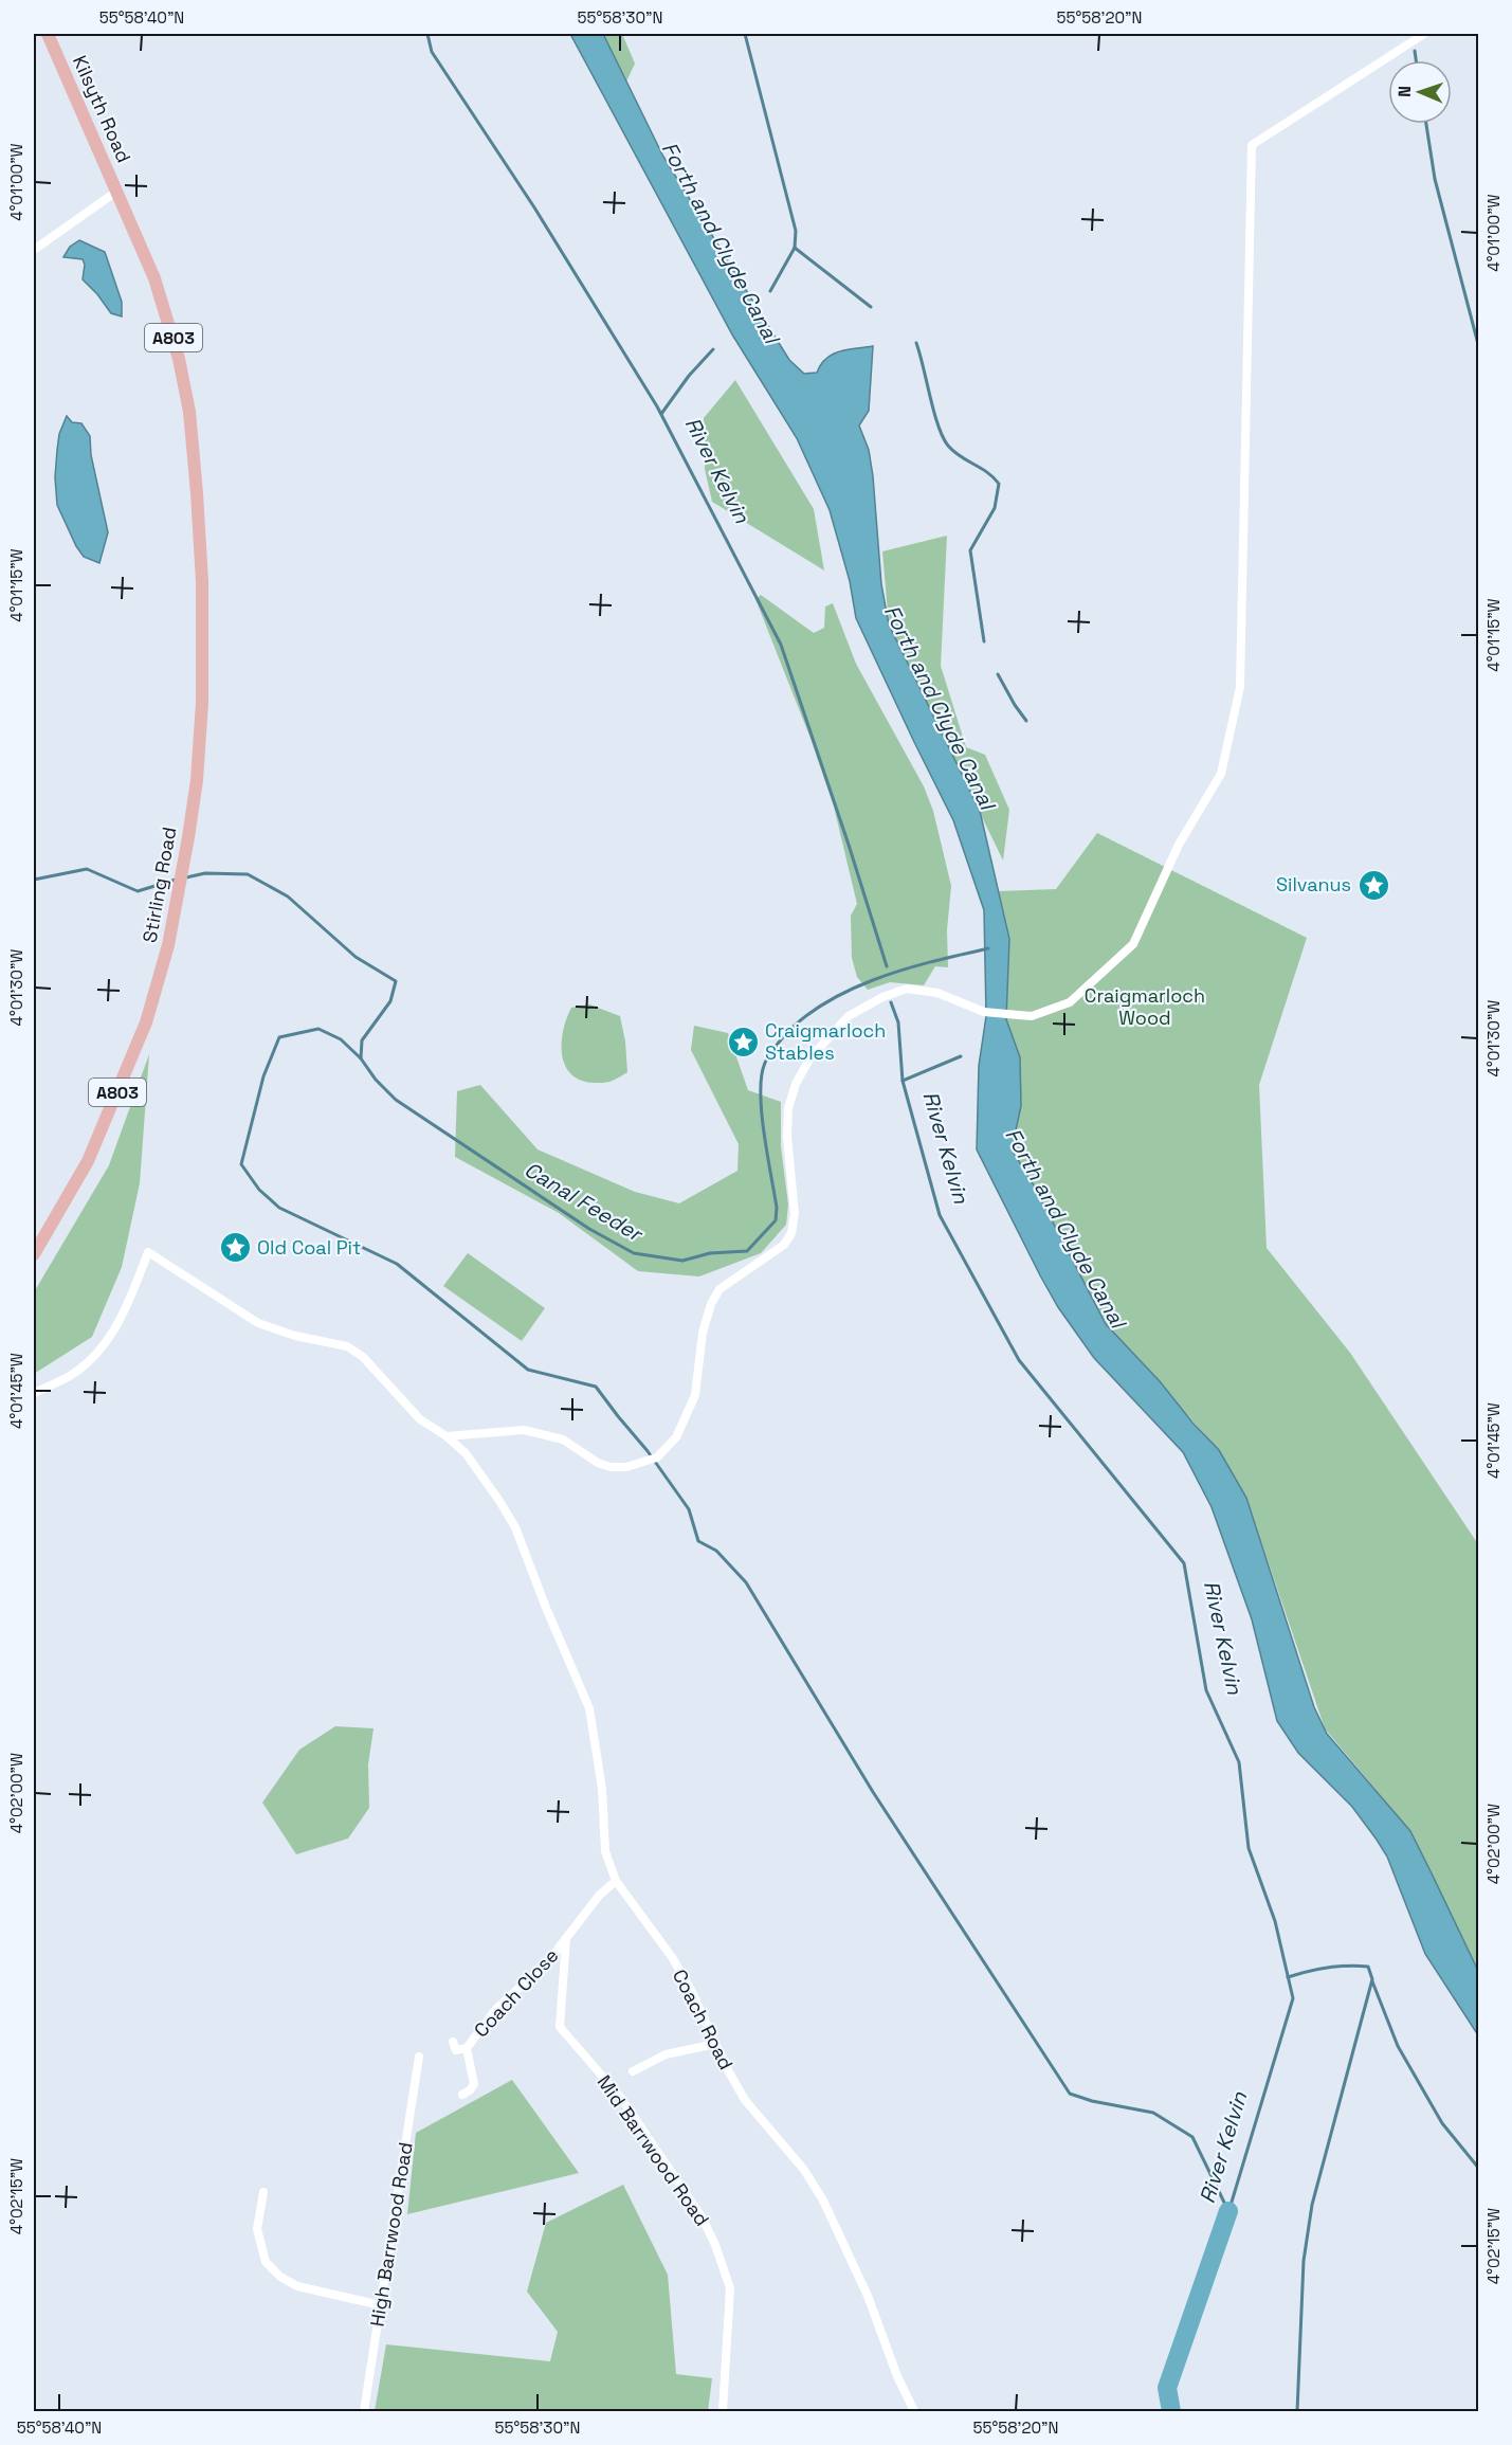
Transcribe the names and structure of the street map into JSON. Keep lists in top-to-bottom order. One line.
{"streets":{"main road":["Kilsyth Road","A803","Stirling Road"],"street":["Coach Close","Coach Road","Mid Barrwood Road","High Barrwood Road"]},"crossings":[["Kilsyth Road","Stirling Road"],["Coach Close","Mid Barrwood Road"]],"water":["Forth and Clyde Canal","River Kelvin","Canal Feeder"],"parks":["Craigmarloch Wood"],"places":{"place":["Silvanus","Craigmarloch Stables","Old Coal Pit"]},"north":"left","coordinates":["55°58'40\"N","55°58'30\"N","55°58'20\"N","4°01'00\"W","4°01'15\"W","4°01'30\"W","4°01'45\"W","4°02'00\"W","4°02'15\"W"]}
